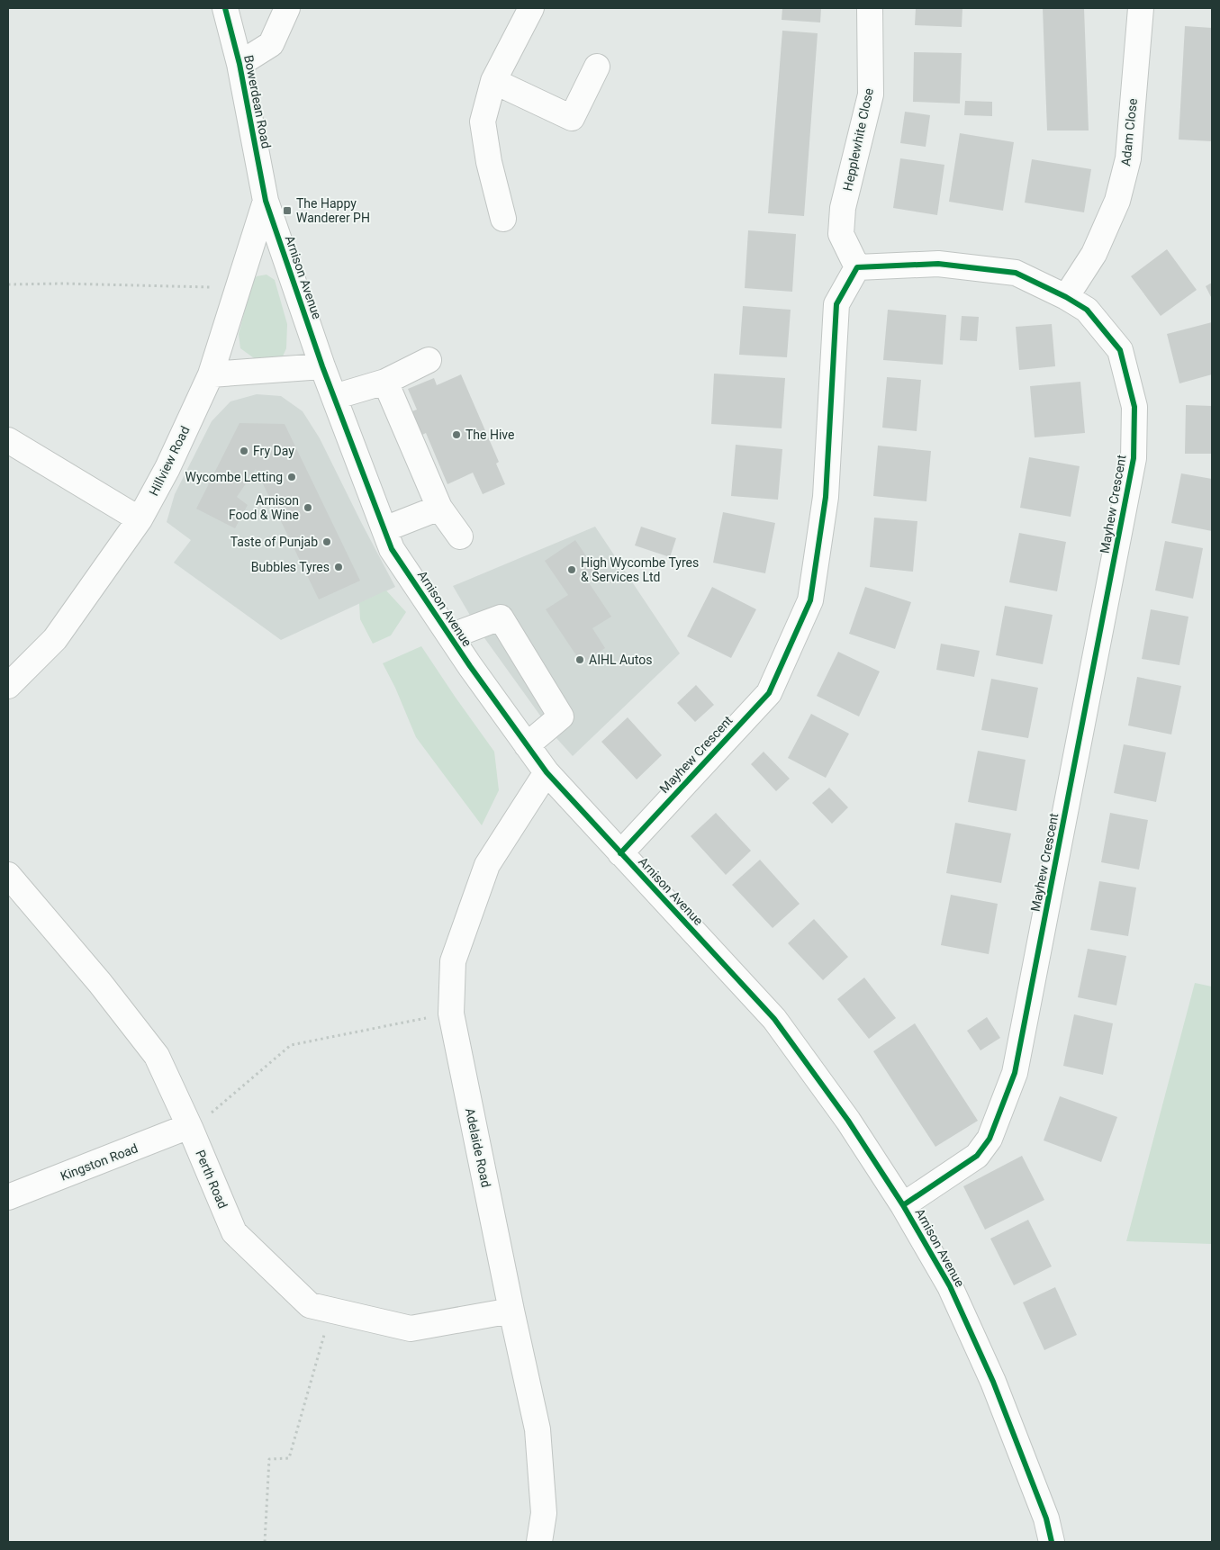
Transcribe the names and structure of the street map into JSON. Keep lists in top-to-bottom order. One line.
{"streets":{"street":["Bowerdean Road","Adam Close","Hepplewhite Close","Arnison Avenue","Hillview Road","Mayhew Crescent","Adelaide Road","Kingston Road","Perth Road"]},"crossings":[["Bowerdean Road","Arnison Avenue"],["Bowerdean Road","Hillview Road"],["Adam Close","Mayhew Crescent"],["Hepplewhite Close","Mayhew Crescent"],["Arnison Avenue","Hillview Road"],["Arnison Avenue","Mayhew Crescent"],["Arnison Avenue","Adelaide Road"],["Adelaide Road","Perth Road"],["Kingston Road","Perth Road"]],"places":{"transit":["The Happy Wanderer PH"],"other":["The Hive","Fry Day","Wycombe Letting","Arnison Food & Wine","Taste of Punjab","Bubbles Tyres","High Wycombe Tyres & Services Ltd","AIHL Autos"]}}
